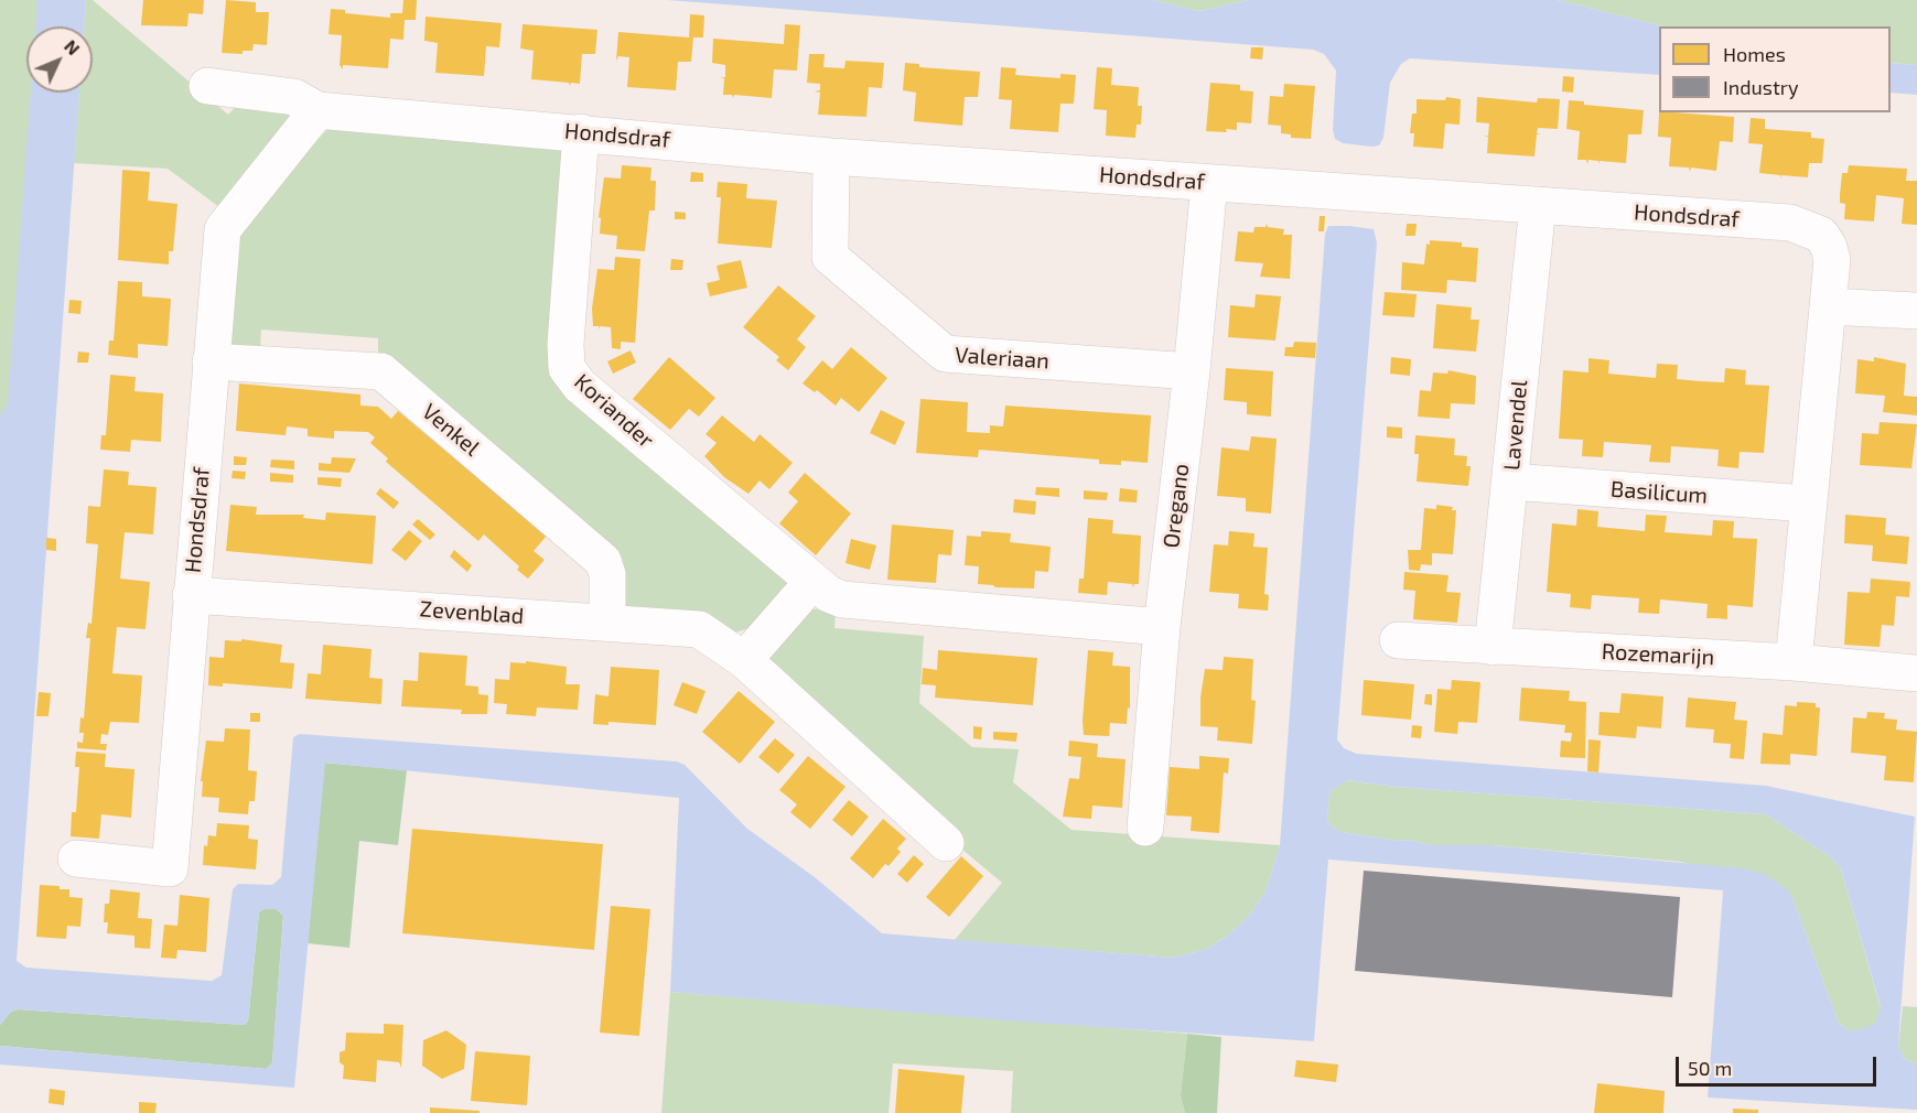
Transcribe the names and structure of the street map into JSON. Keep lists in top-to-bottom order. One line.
{"streets":{"street":["Hondsdraf","Valeriaan","Koriander","Lavendel","Venkel","Basilicum","Oregano","Zevenblad","Rozemarijn"]},"crossings":[["Hondsdraf","Valeriaan"],["Hondsdraf","Koriander"],["Hondsdraf","Lavendel"],["Hondsdraf","Venkel"],["Hondsdraf","Oregano"],["Hondsdraf","Zevenblad"],["Valeriaan","Oregano"],["Koriander","Oregano"],["Lavendel","Basilicum"],["Lavendel","Rozemarijn"],["Venkel","Zevenblad"]],"legend":["Homes","Industry"],"scale_bar":"50 m","north":"top right"}
